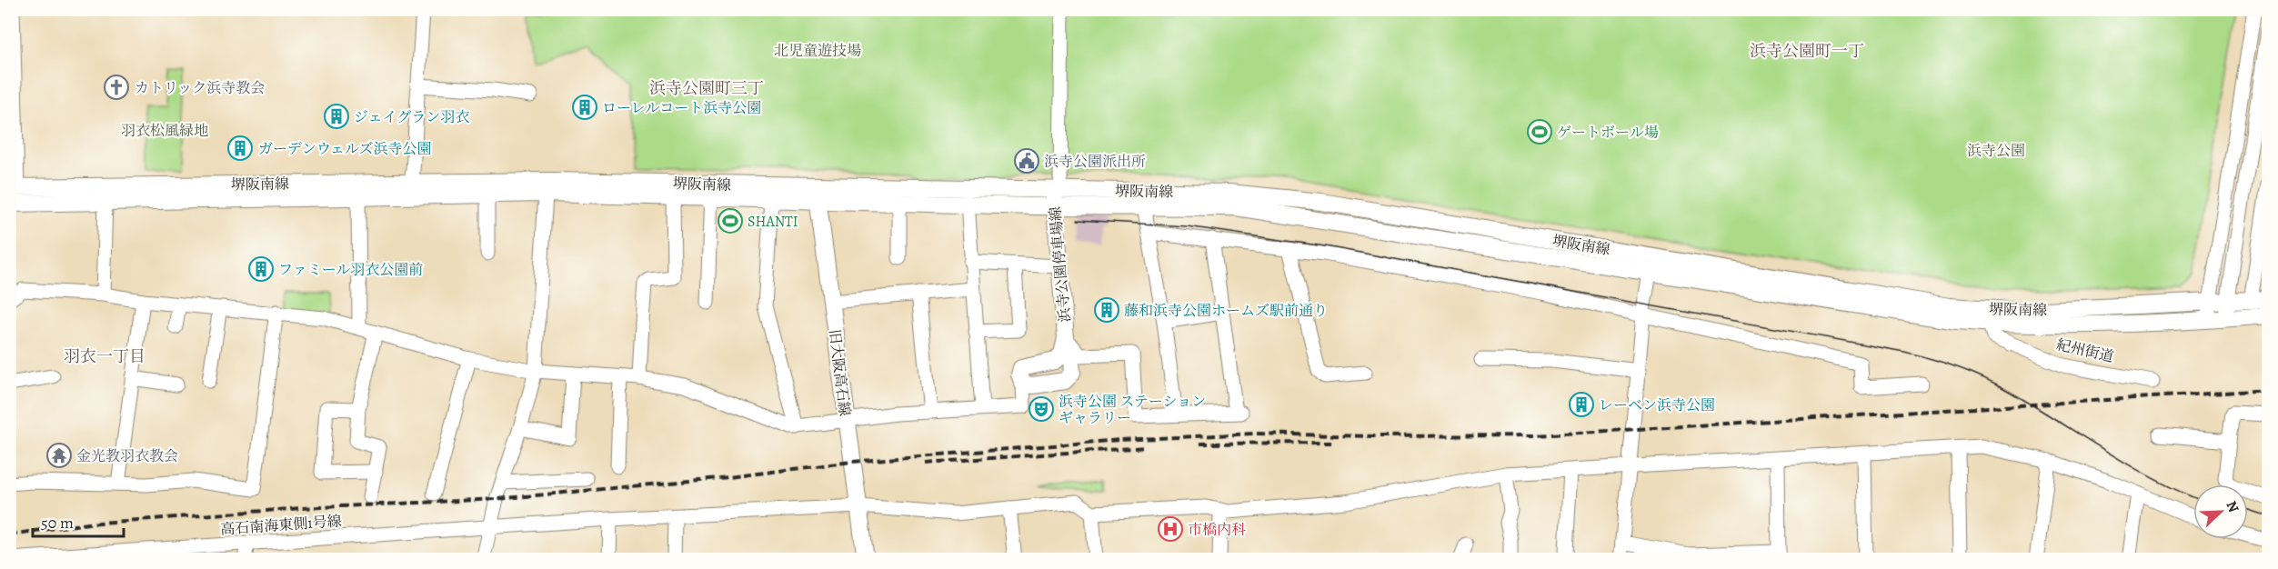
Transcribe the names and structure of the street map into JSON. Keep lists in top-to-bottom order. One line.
{"streets":{"main road":["堺阪南線","浜寺公園停車場線","旧大阪高石線"],"street":["紀州街道","高石南海東側1号線"]},"crossings":[["堺阪南線","浜寺公園停車場線"],["堺阪南線","紀州街道"],["堺阪南線","旧大阪高石線"],["旧大阪高石線","高石南海東側1号線"]],"districts":["浜寺公園町一丁","浜寺公園町三丁","羽衣一丁目"],"parks":["北児童遊技場","羽衣松風緑地","浜寺公園"],"places":{"church":["カトリック浜寺教会"],"building":["ローレルコート浜寺公園","ジェイグラン羽衣","ガーデンウェルズ浜寺公園","ファミール羽衣公園前","藤和浜寺公園ホームズ駅前通り","レーベン浜寺公園"],"sports":["ゲートボール場","SHANTI"],"public building":["浜寺公園派出所"],"theatre":["浜寺公園 ステーション ギャラリー"],"temple":["金光教羽衣教会"],"hospital":["市橋内科"]},"scale_bar":"50 m","north":"top right"}
